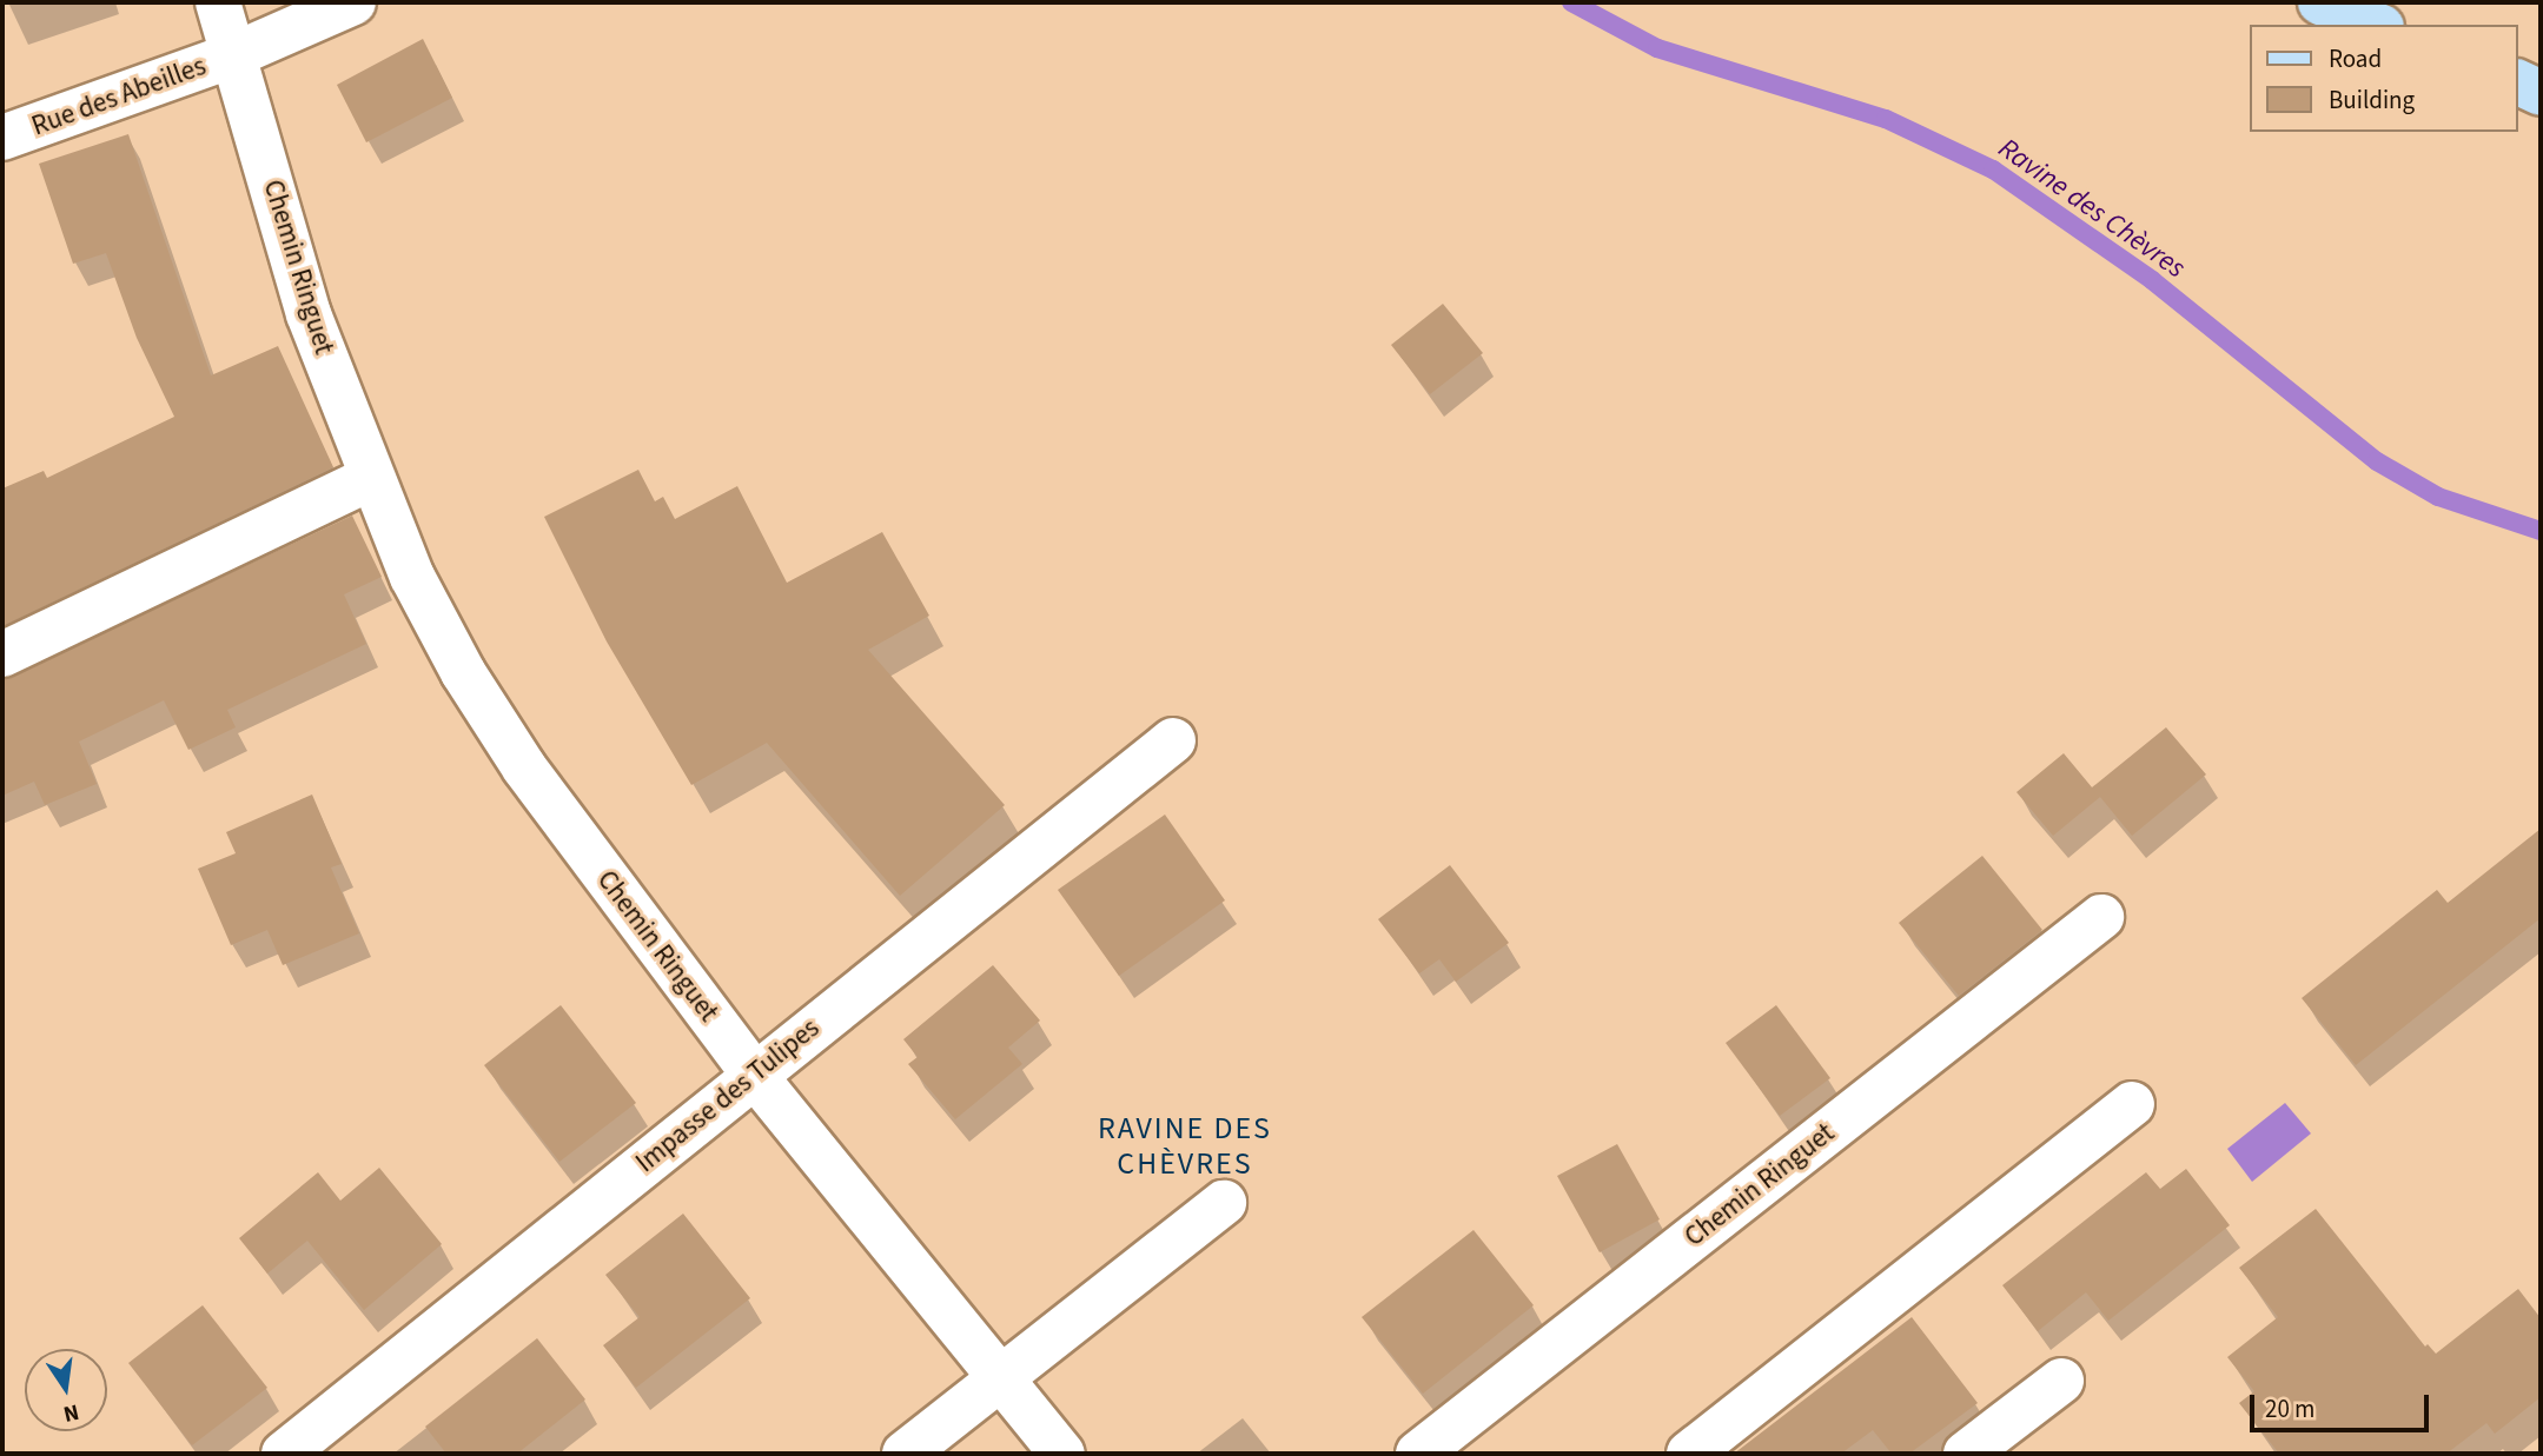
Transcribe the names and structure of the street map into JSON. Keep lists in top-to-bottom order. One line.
{"streets":{"street":["Rue des Abeilles","Chemin Ringuet","Impasse des Tulipes"]},"crossings":[["Rue des Abeilles","Chemin Ringuet"],["Chemin Ringuet","Impasse des Tulipes"]],"districts":["RAVINE DES CHÈVRES"],"water":["Ravine des Chèvres"],"legend":["Road","Building"],"scale_bar":"20 m","north":"bottom"}
